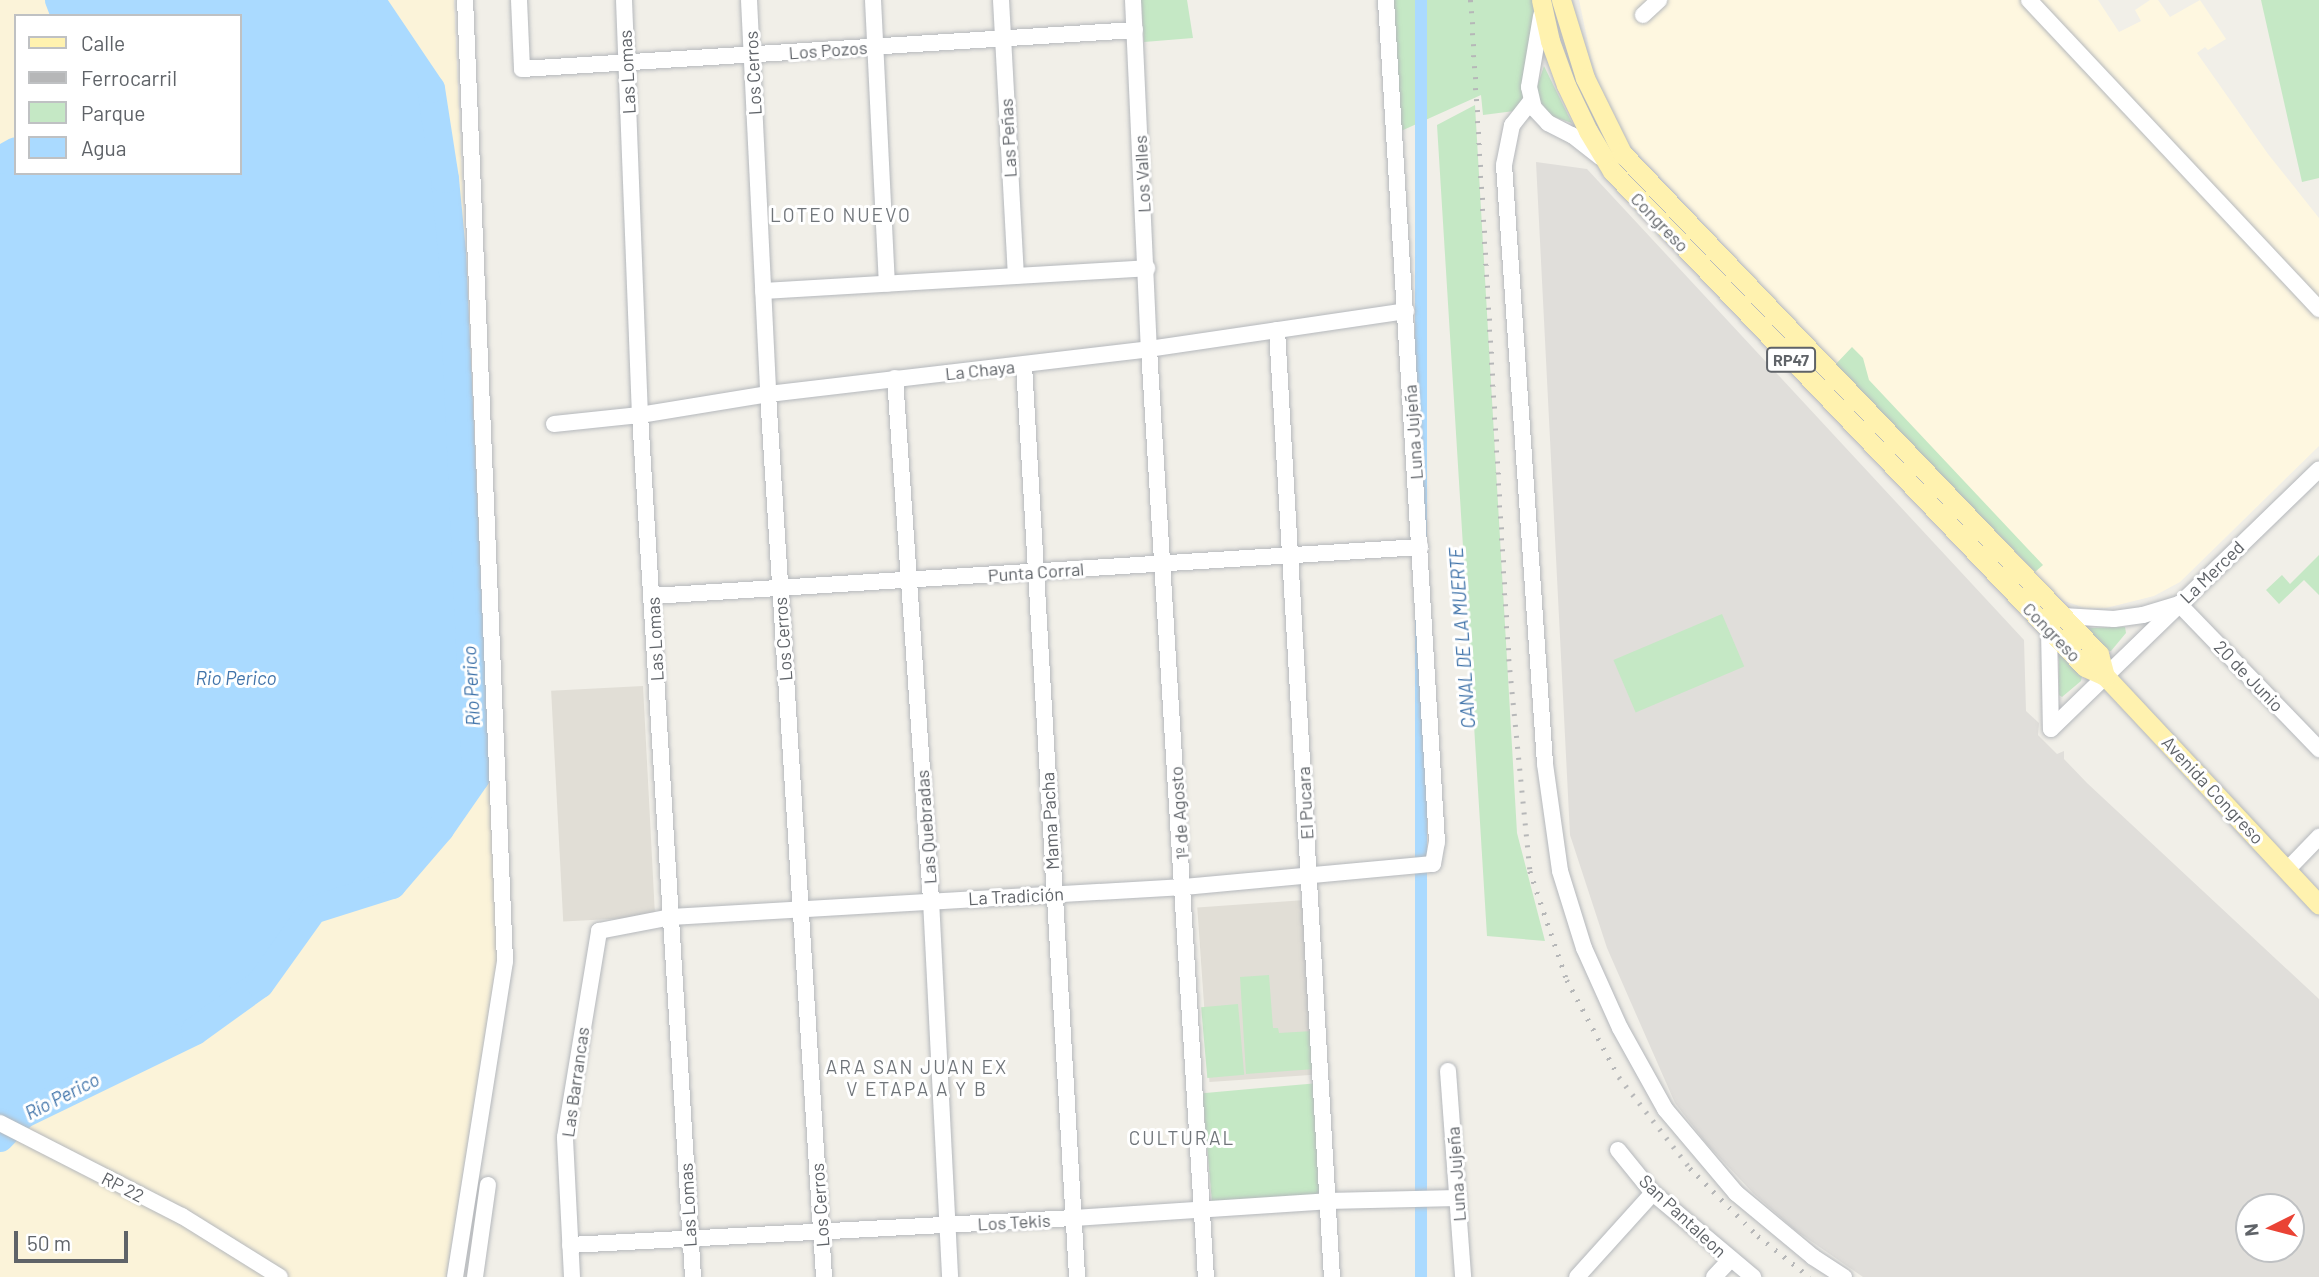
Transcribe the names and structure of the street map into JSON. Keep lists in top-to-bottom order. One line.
{"streets":{"main road":["Congreso","RP47","Avenida Congreso"],"street":["Los Pozos","Las Lomas","Los Cerros","Las Peñas","Los Valles","La Chaya","Luna Jujeña","Punta Corral","La Merced","20 de Junio","El Pucara","1º de Agosto","Mama Pacha","Las Quebradas","La Tradición","Las Barrancas","RP 22","San Pantaleon","Los Tekis"]},"crossings":[["Los Pozos","Las Lomas"],["Los Pozos","Los Cerros"],["Los Pozos","Las Peñas"],["Los Pozos","Los Valles"],["Las Lomas","La Chaya"],["Las Lomas","Punta Corral"],["Las Lomas","La Tradición"],["Las Lomas","Los Tekis"],["Los Cerros","La Chaya"],["Los Cerros","Punta Corral"],["Los Cerros","La Tradición"],["Los Cerros","Los Tekis"],["Los Valles","La Chaya"],["Los Valles","1º de Agosto"],["Congreso","La Merced"],["Congreso","Avenida Congreso"],["La Chaya","Luna Jujeña"],["La Chaya","El Pucara"],["La Chaya","1º de Agosto"],["La Chaya","Mama Pacha"],["La Chaya","Las Quebradas"],["Luna Jujeña","Punta Corral"],["Luna Jujeña","La Tradición"],["Luna Jujeña","Los Tekis"],["Punta Corral","El Pucara"],["Punta Corral","1º de Agosto"],["Punta Corral","Mama Pacha"],["Punta Corral","Las Quebradas"],["La Merced","20 de Junio"],["La Merced","Avenida Congreso"],["El Pucara","La Tradición"],["El Pucara","Los Tekis"],["1º de Agosto","La Tradición"],["1º de Agosto","Los Tekis"],["Mama Pacha","La Tradición"],["Mama Pacha","Los Tekis"],["Las Quebradas","La Tradición"],["Las Quebradas","Los Tekis"],["La Tradición","Las Barrancas"],["Las Barrancas","Los Tekis"]],"districts":["LOTEO NUEVO","ARA SAN JUAN EX V ETAPA A Y B","CULTURAL"],"water":["CANAL DE LA MUERTE","Rio Perico","Río Perico"],"legend":["Calle","Ferrocarril","Parque","Agua"],"scale_bar":"50 m","north":"left"}
